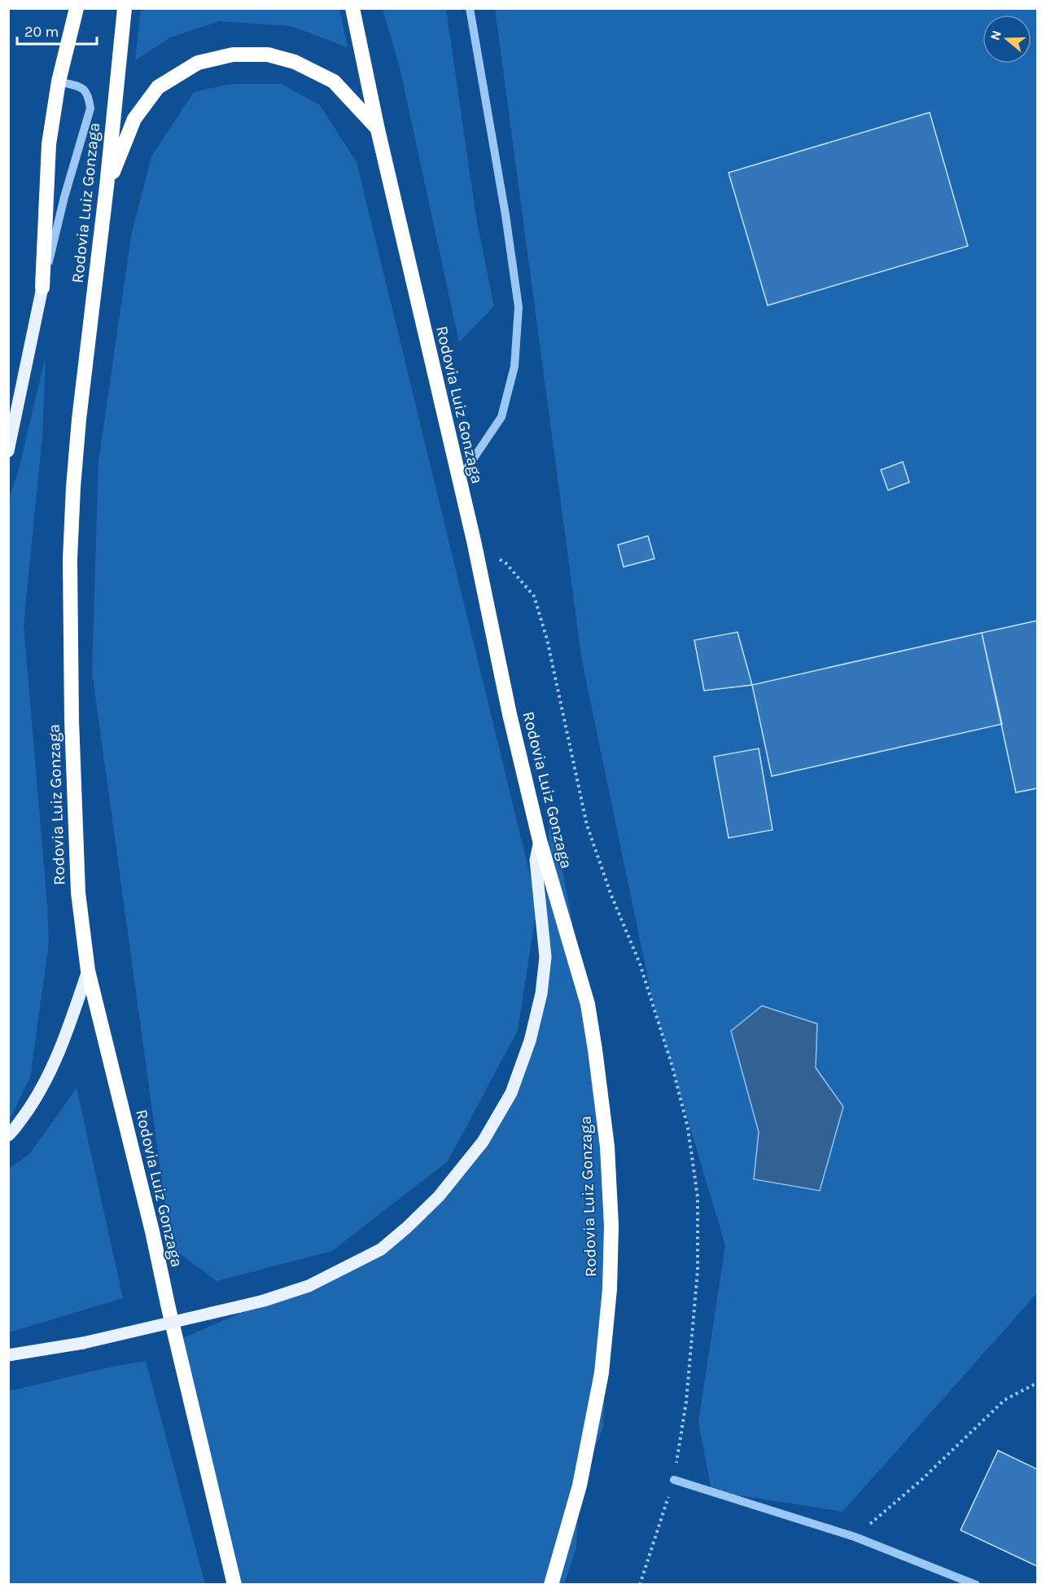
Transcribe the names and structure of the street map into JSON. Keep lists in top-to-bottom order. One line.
{"streets":{"highway":["Rodovia Luiz Gonzaga"]},"scale_bar":"20 m","north":"left"}
